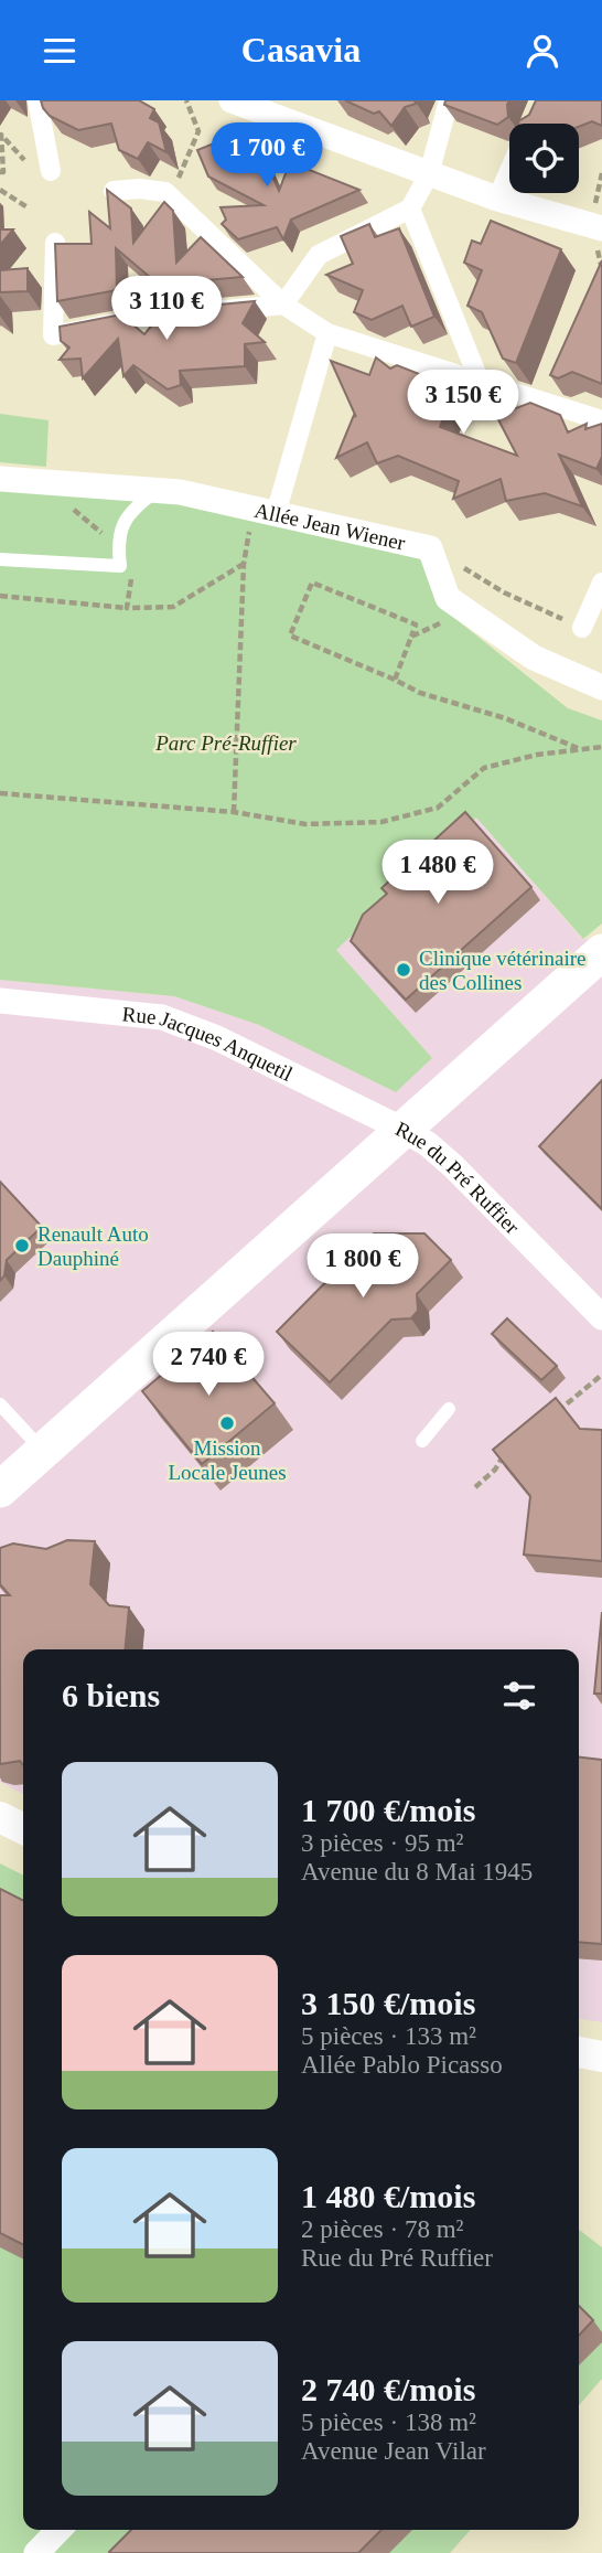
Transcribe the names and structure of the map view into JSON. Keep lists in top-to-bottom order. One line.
{"streets":{"main road":["Rue du Pré Ruffier"],"street":["Allée Jean Wiener","Rue Jacques Anquetil"]},"crossings":[["Rue Jacques Anquetil","Rue du Pré Ruffier"]],"parks":["Parc Pré-Ruffier"],"places":["Clinique vétérinaire des Collines","Renault Auto Dauphiné","Mission Locale Jeunes"],"page":{"header":"Casavia","price":["1 700 €","3 110 €","3 150 €","1 480 €","1 800 €","2 740 €"],"heading":"6 biens","list":[{"name":"1 700 €/mois","note":"3 pièces · 95 m² · Avenue du 8 Mai 1945"},{"name":"3 150 €/mois","note":"5 pièces · 133 m² · Allée Pablo Picasso"},{"name":"1 480 €/mois","note":"2 pièces · 78 m² · Rue du Pré Ruffier"},{"name":"2 740 €/mois","note":"5 pièces · 138 m² · Avenue Jean Vilar"}]}}
